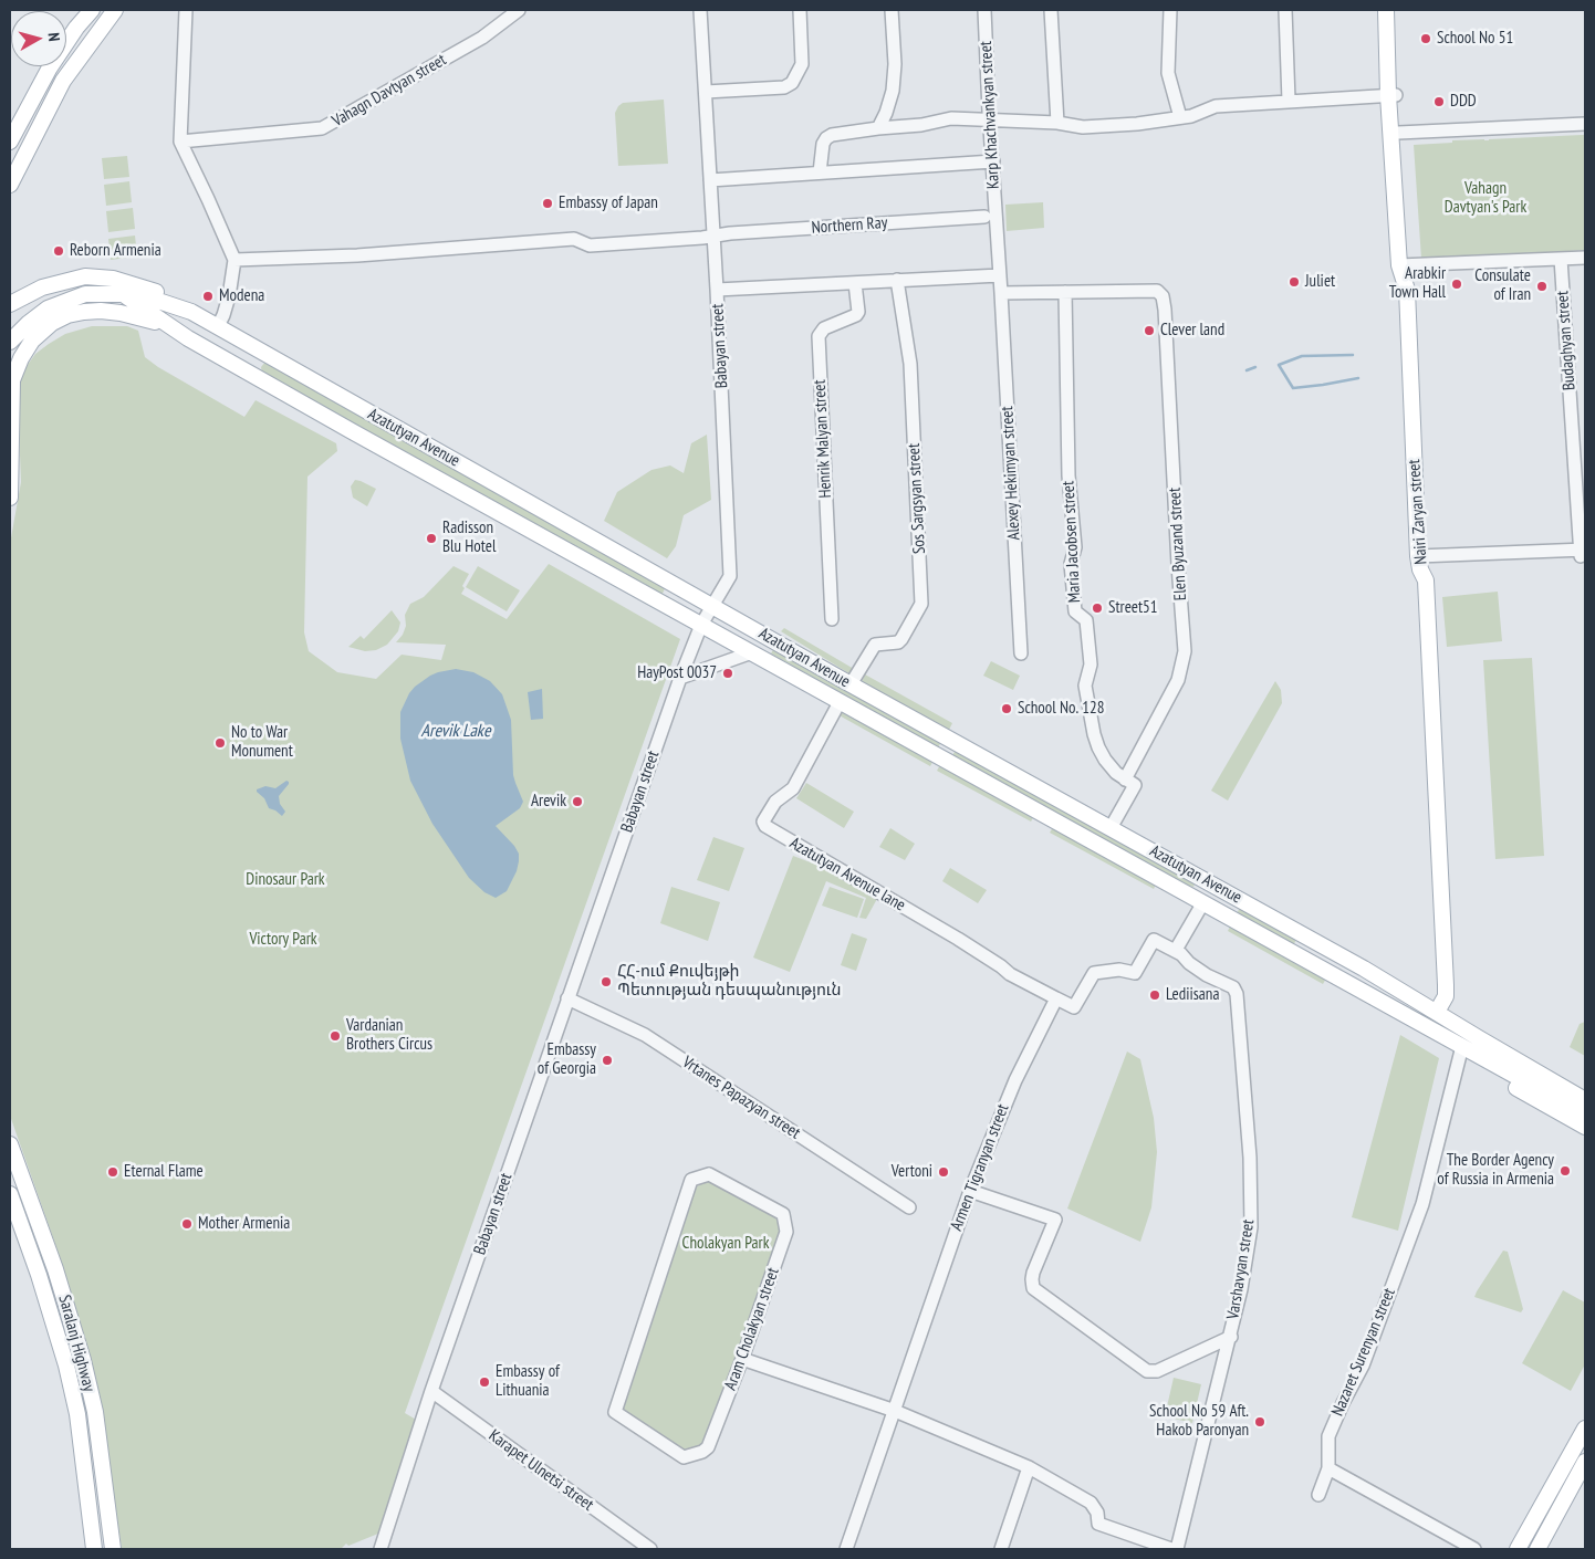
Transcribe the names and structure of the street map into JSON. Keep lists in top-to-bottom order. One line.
{"streets":{"main road":["Azatutyan Avenue","Nairi Zaryan street","Saralanj Highway"],"street":["Vahagn Davtyan street","Karp Khachvankyan street","Northern Ray","Budaghyan street","Babayan street","Henrik Malyan street","Alexey Hekimyan street","Sos Sargsyan street","Maria Jacobsen street","Elen Byuzand street","Azatutyan Avenue lane","Vrtanes Papazyan street","Armen Tigranyan street","Varshavyan street","Aram Cholakyan street","Nazaret Surenyan street","Karapet Ulnetsi street"]},"crossings":[["Karp Khachvankyan street","Northern Ray"],["Karp Khachvankyan street","Alexey Hekimyan street"],["Northern Ray","Babayan street"],["Babayan street","Azatutyan Avenue"],["Babayan street","Vrtanes Papazyan street"],["Babayan street","Karapet Ulnetsi street"],["Azatutyan Avenue","Sos Sargsyan street"],["Azatutyan Avenue","Nairi Zaryan street"],["Azatutyan Avenue","Azatutyan Avenue lane"],["Azatutyan Avenue","Nazaret Surenyan street"],["Maria Jacobsen street","Elen Byuzand street"],["Azatutyan Avenue lane","Armen Tigranyan street"]],"water":["Arevik Lake"],"parks":["Vahagn Davtyan's Park","Dinosaur Park","Victory Park","Cholakyan Park"],"places":["School No 51","DDD","Embassy of Japan","Reborn Armenia","Juliet","Arabkir Town Hall","Consulate of Iran","Modena","Clever land","Radisson Blu Hotel","Street51","HayPost 0037","School No. 128","No to War Monument","Arevik","ՀՀ-ում Քուվեյթի Պետության դեսպանություն","Lediisana","Vardanian Brothers Circus","Embassy of Georgia","The Border Agency of Russia in Armenia","Eternal Flame","Vertoni","Mother Armenia","Embassy of Lithuania","School No 59 Aft. Hakob Paronyan"],"north":"right"}
